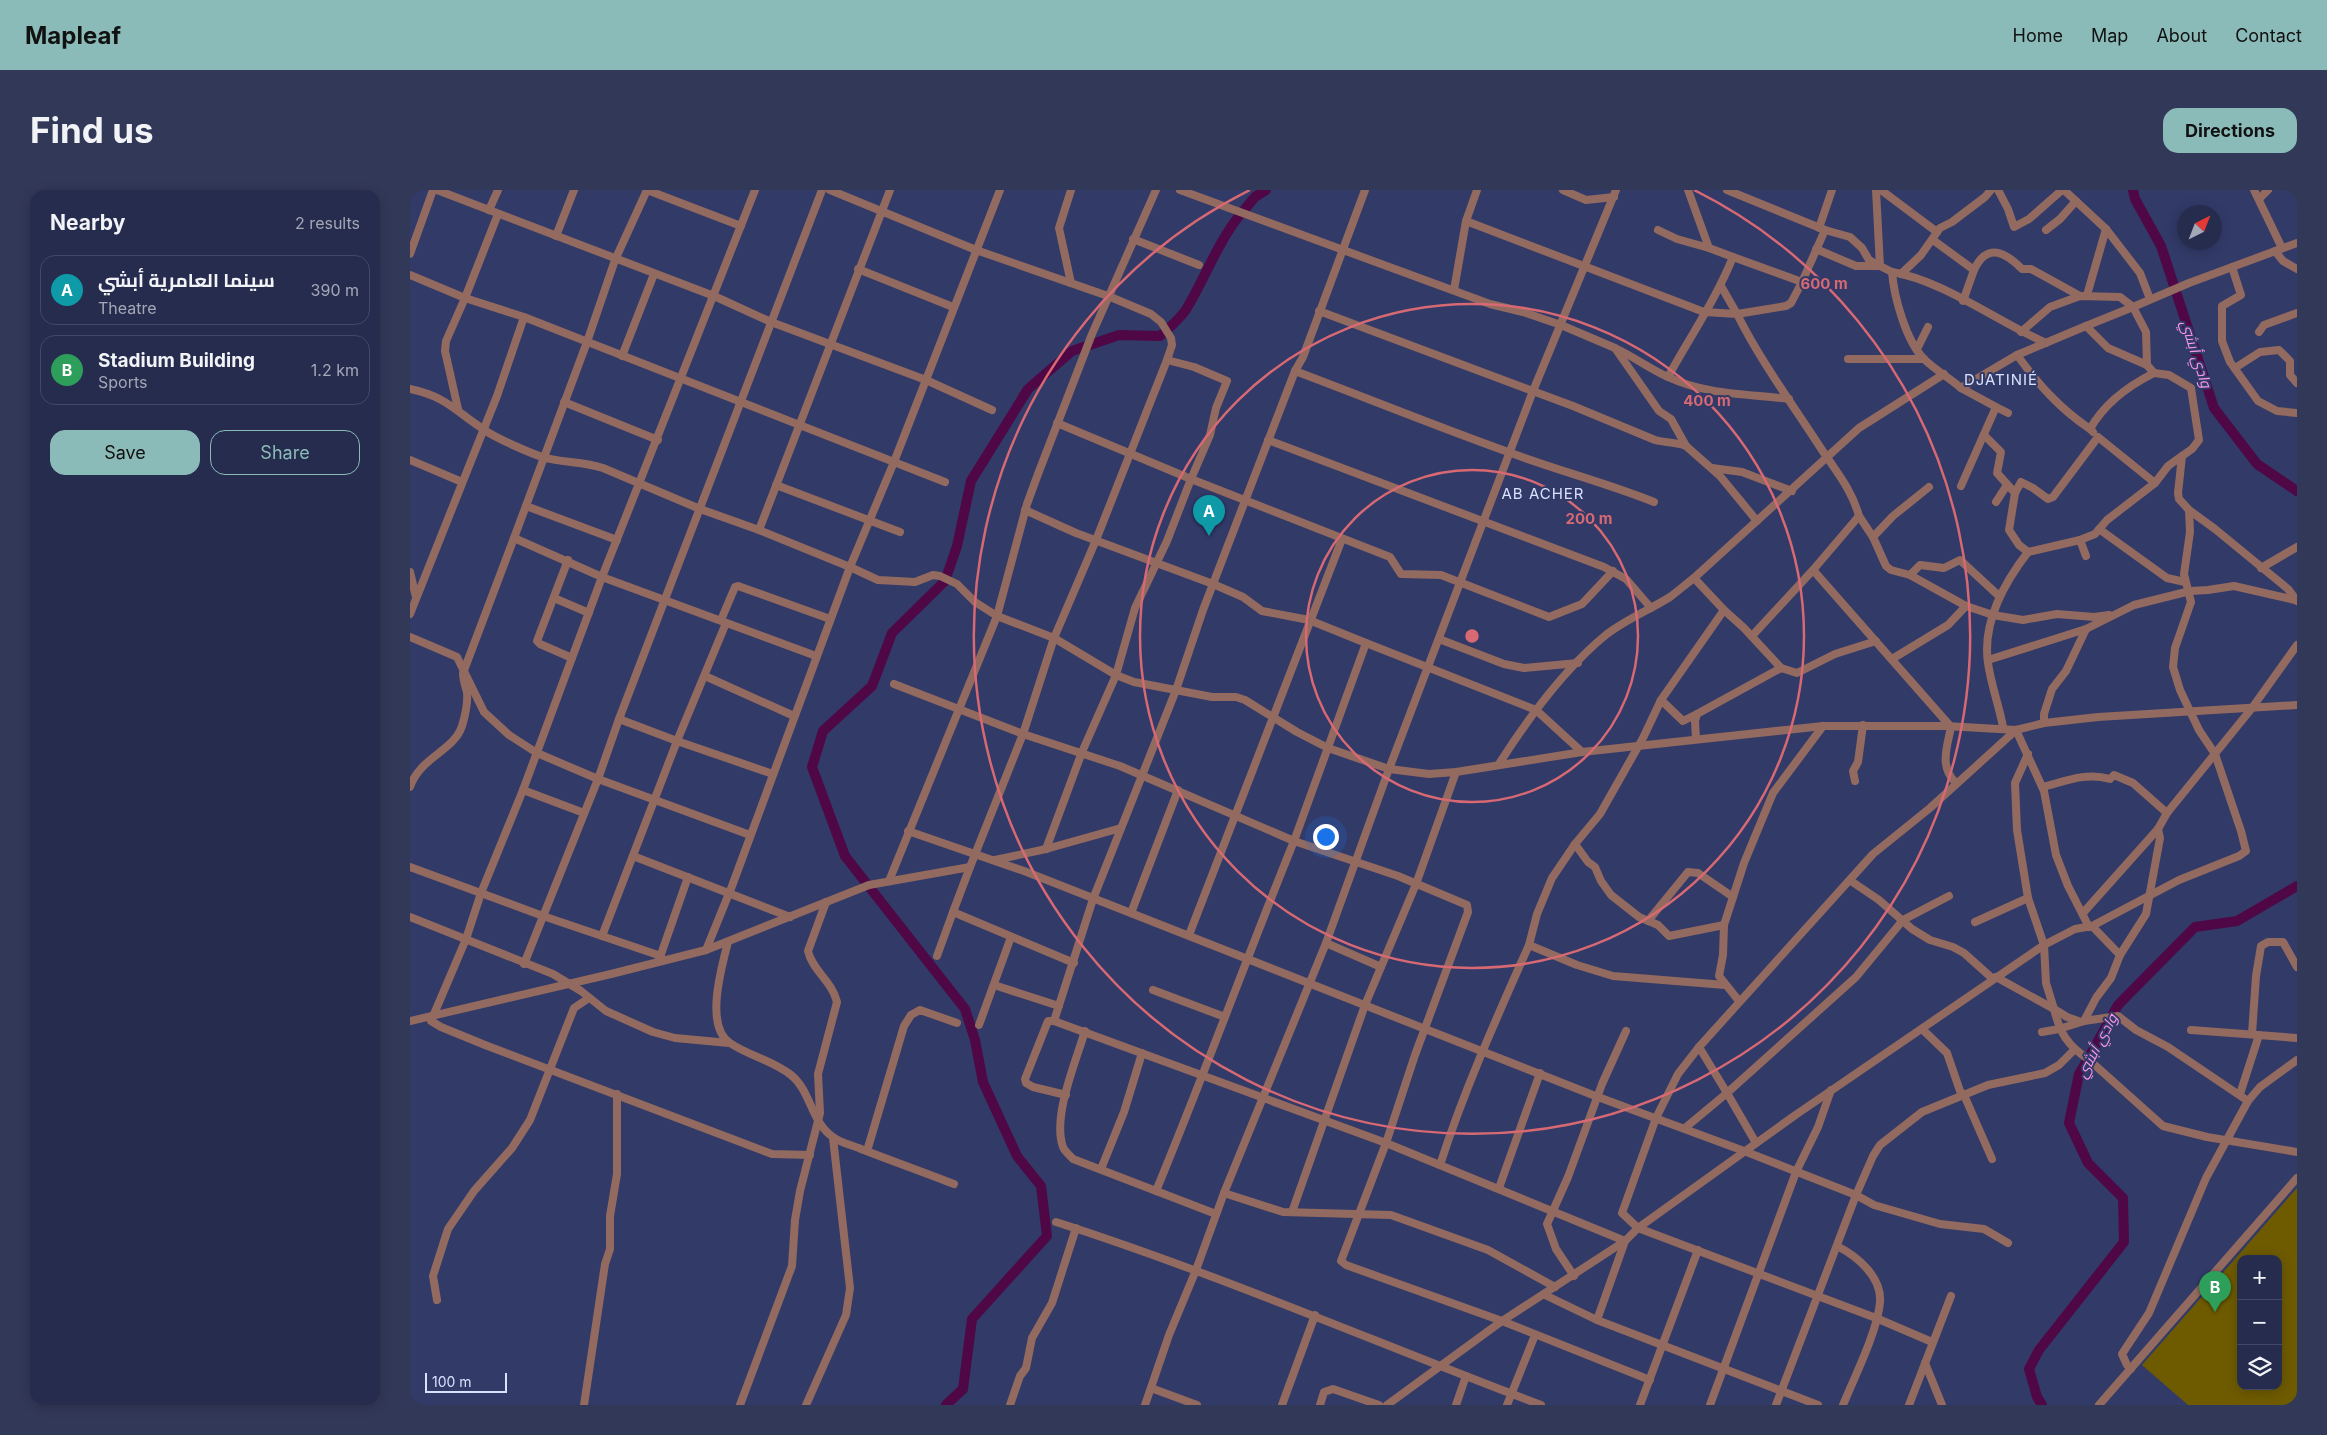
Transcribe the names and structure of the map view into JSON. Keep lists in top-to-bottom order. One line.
{"districts":["DJATINIÉ","AB ACHER"],"water":["وادي أبشي"],"scale_bar":"100 m","north":"top right","page":{"header":"Mapleaf","nav":["Home","Map","About","Contact"],"buttons":["Directions",["Save","Share"]],"title":"Find us","heading":["Nearby","2 results"],"list":[{"mark":"A","name":"سينما العامرية أبشي","note":"Theatre","value":"390 m"},{"mark":"B","name":"Stadium Building","note":"Sports","value":"1.2 km"}],"pins":["A","B"],"map_buttons":["+","−"],"scale":"100 m"},"rings":["600 m","400 m","200 m"]}
